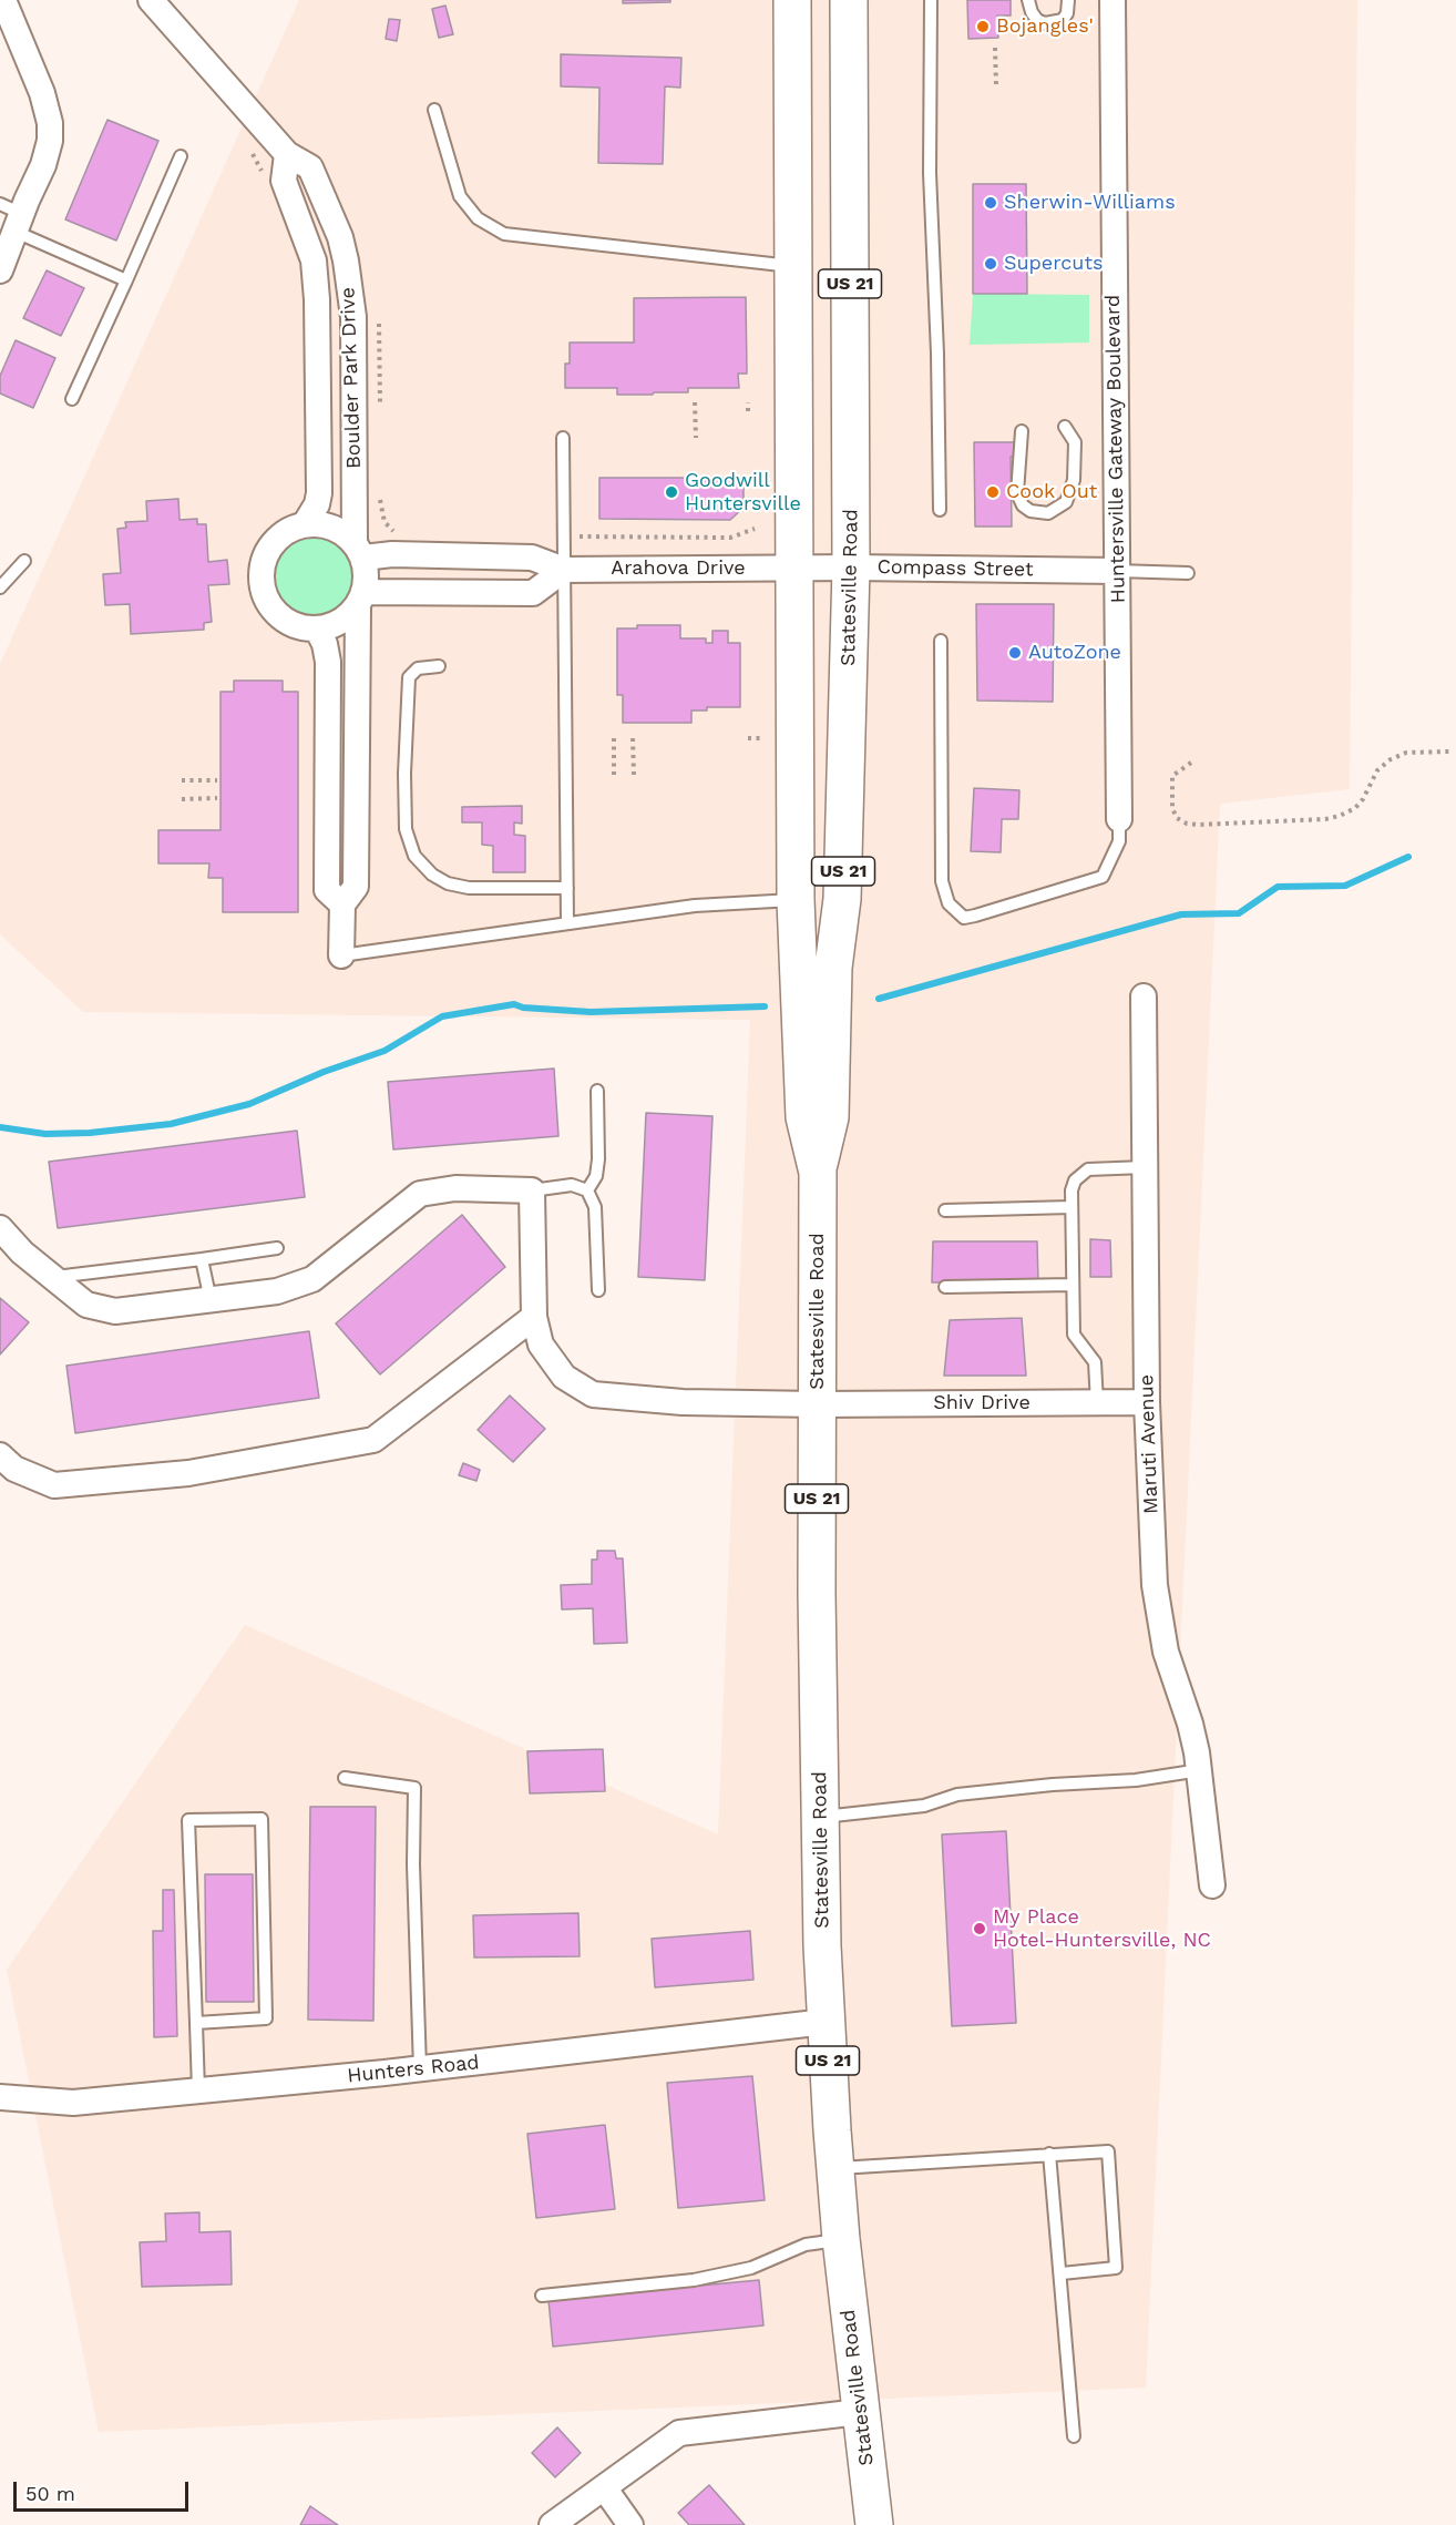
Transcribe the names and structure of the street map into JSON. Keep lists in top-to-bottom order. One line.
{"streets":{"main road":["US 21","Statesville Road"],"street":["Boulder Park Drive","Huntersville Gateway Boulevard","Arahova Drive","Compass Street","Shiv Drive","Maruti Avenue","Hunters Road"]},"crossings":[["Boulder Park Drive","Arahova Drive"],["Huntersville Gateway Boulevard","Compass Street"],["Arahova Drive","Compass Street"],["Arahova Drive","Statesville Road"],["Compass Street","Statesville Road"],["Statesville Road","Shiv Drive"],["Statesville Road","Hunters Road"],["Shiv Drive","Maruti Avenue"]],"places":["Bojangles'","Sherwin-Williams","Supercuts","Goodwill Huntersville","Cook Out","AutoZone","My Place Hotel-Huntersville, NC"],"scale_bar":"50 m"}
